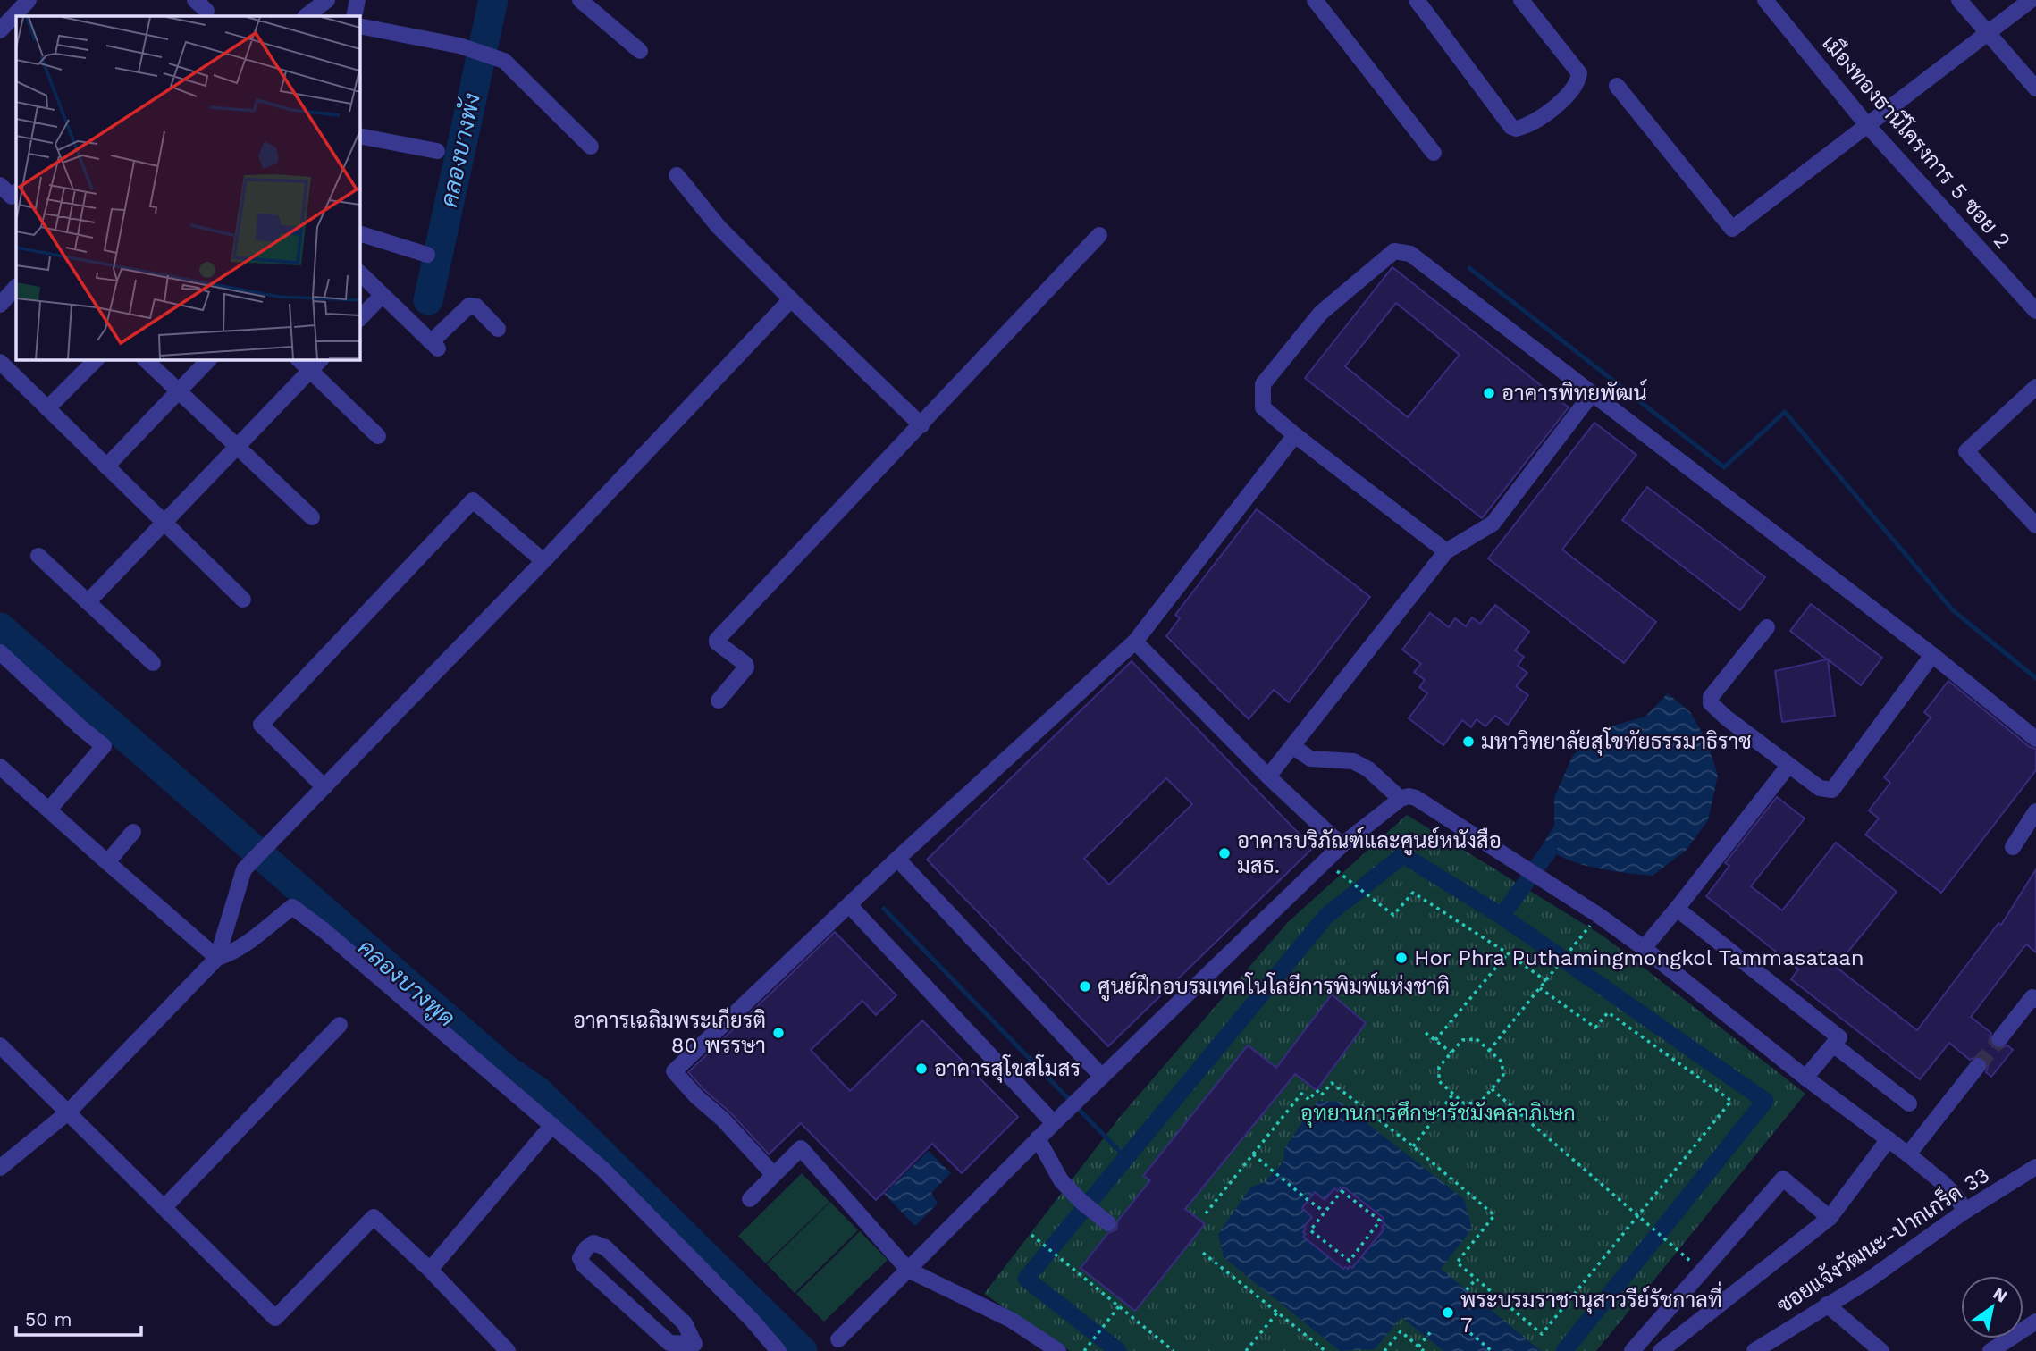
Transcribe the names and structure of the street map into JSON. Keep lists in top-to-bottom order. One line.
{"streets":{"street":["เมืองทองธานีโครงการ 5 ซอย 2","ซอยแจ้งวัฒนะ-ปากเกร็ด 33"]},"water":["คลองบางพัง","คลองบางพูด"],"parks":["อุทยานการศึกษารัชมังคลาภิเษก"],"places":["อาคารพิทยพัฒน์","มหาวิทยาลัยสุโขทัยธรรมาธิราช","อาคารบริภัณฑ์และศูนย์หนังสือ มสธ.","Hor Phra Puthamingmongkol Tammasataan","ศูนย์ฝึกอบรมเทคโนโลยีการพิมพ์แห่งชาติ","อาคารเฉลิมพระเกียรติ 80 พรรษา","อาคารสุโขสโมสร","พระบรมราชานุสาวรีย์รัชกาลที่ 7"],"scale_bar":"50 m","north":"top right"}
